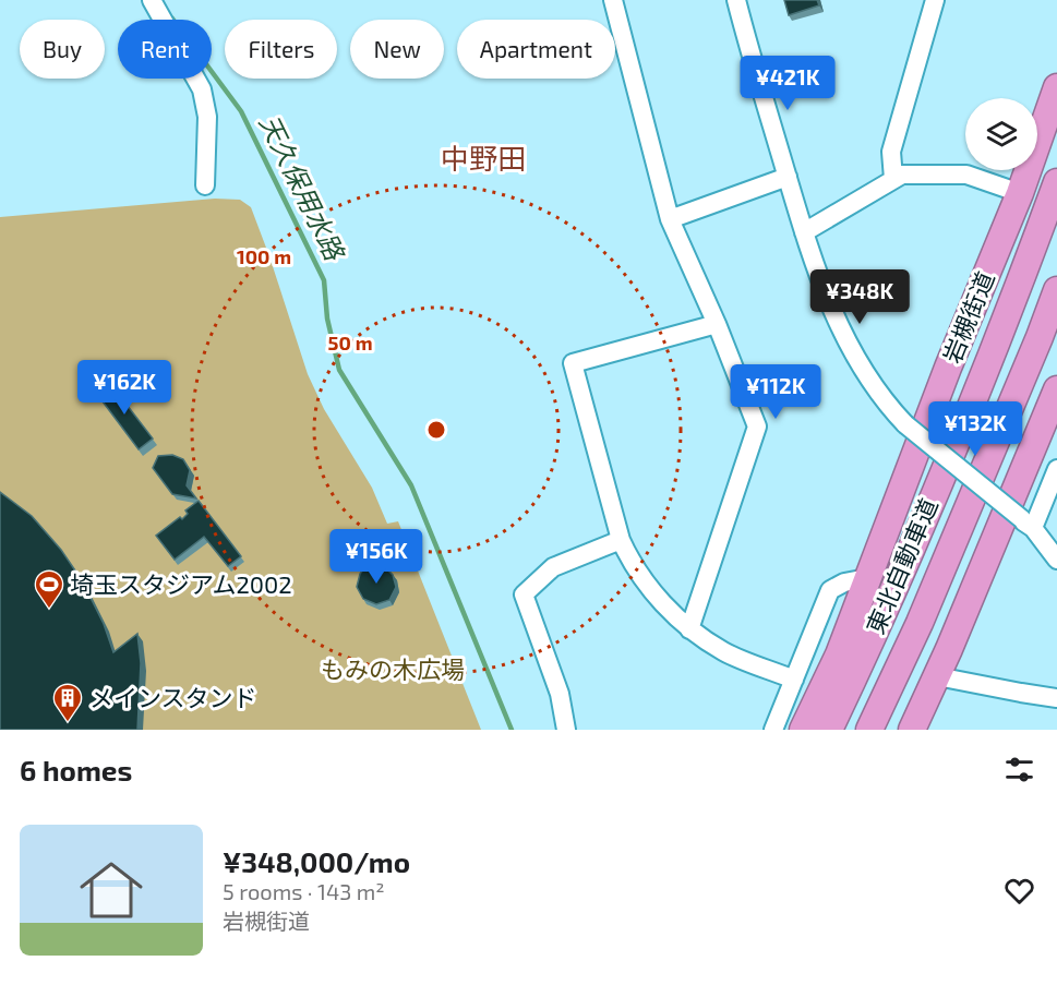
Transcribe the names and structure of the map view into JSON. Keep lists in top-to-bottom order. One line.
{"streets":{"highway":["岩槻街道","東北自動車道"]},"districts":["中野田"],"water":["天久保用水路"],"parks":["もみの木広場"],"places":{"sports":["埼玉スタジアム2002"],"building":["メインスタンド"]},"page":{"chip":["Buy","Rent","Filters","New","Apartment"],"price":["¥421K","¥348K","¥162K","¥112K","¥132K","¥156K"],"heading":"6 homes","list":[{"name":"¥348,000/mo","note":"5 rooms · 143 m² · 岩槻街道"}]},"rings":["100 m","50 m"]}
